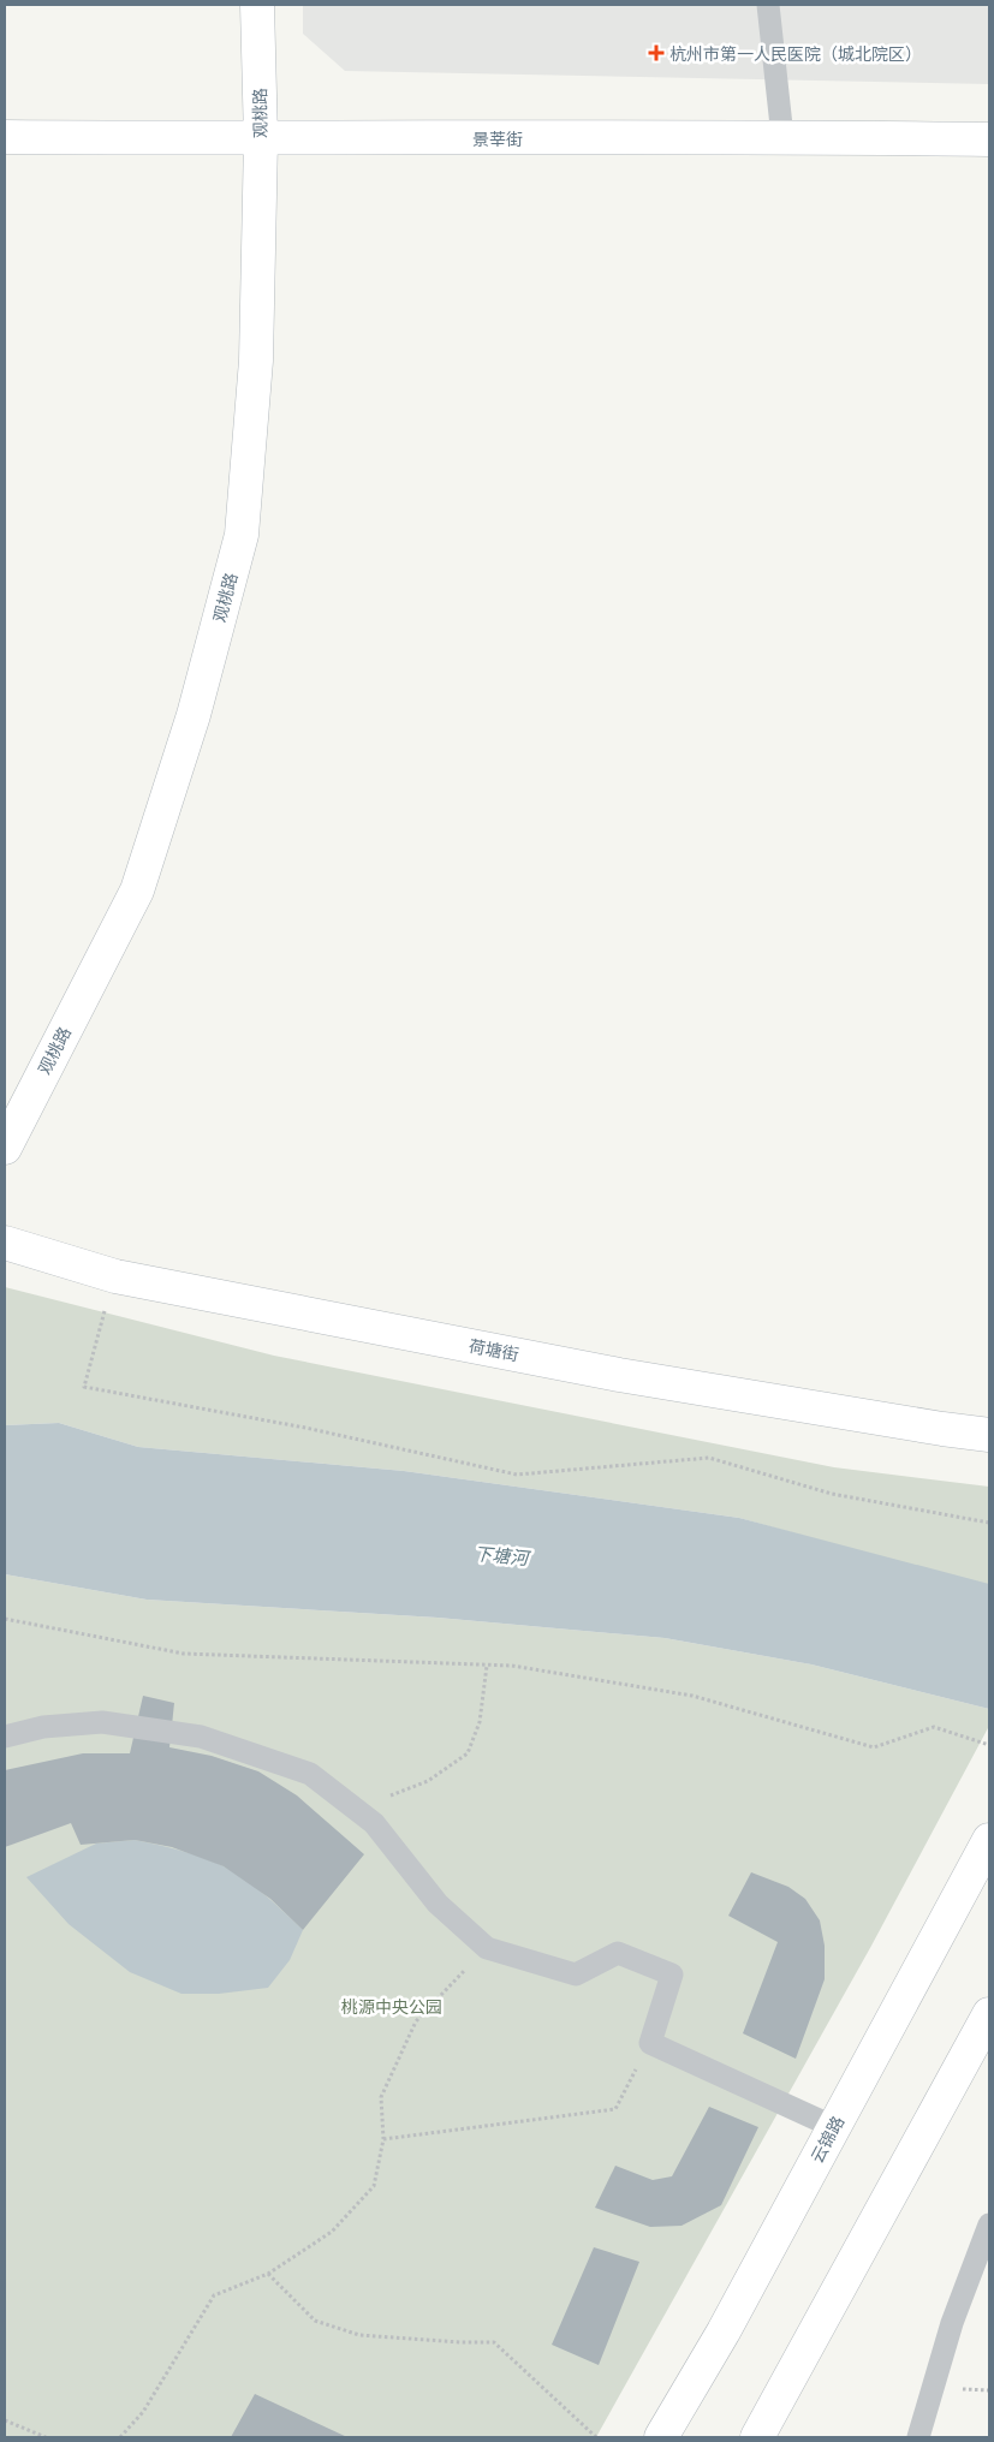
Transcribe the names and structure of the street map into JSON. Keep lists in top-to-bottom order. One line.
{"streets":{"street":["观桃路","景莘街","荷塘街","云锦路"]},"crossings":[["观桃路","景莘街"]],"water":["下塘河"],"parks":["桃源中央公园"],"places":{"health":["杭州市第一人民医院（城北院区）"]}}
